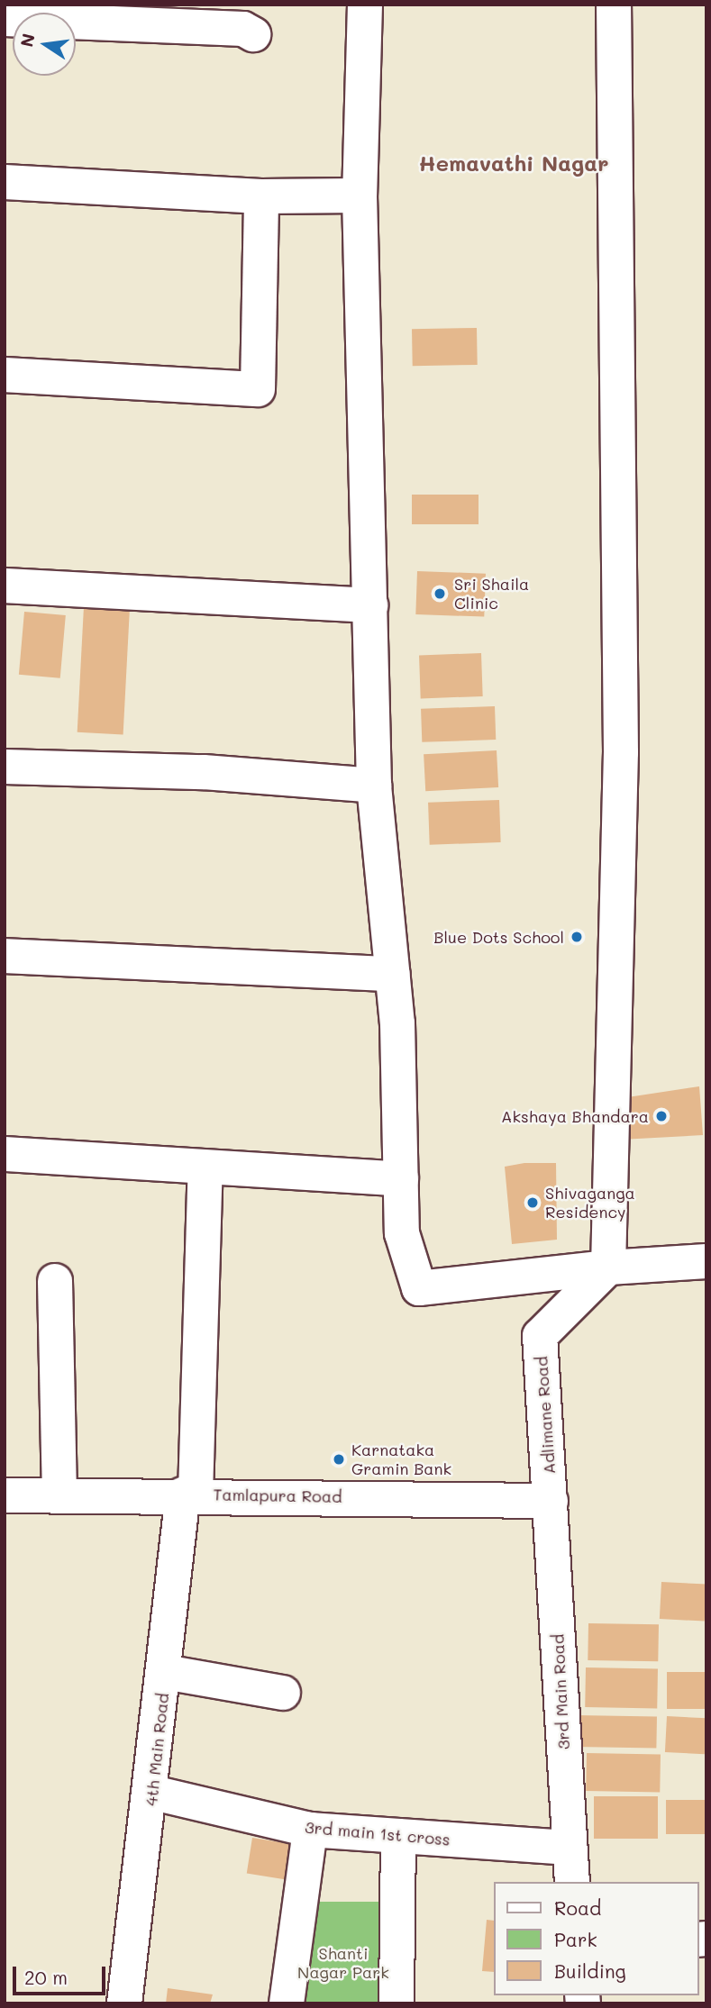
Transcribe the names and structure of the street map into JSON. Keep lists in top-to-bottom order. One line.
{"streets":{"street":["Adlimane Road","Tamlapura Road","3rd Main Road","4th Main Road","3rd main 1st cross"]},"crossings":[["Adlimane Road","Tamlapura Road"],["Adlimane Road","3rd Main Road"],["Tamlapura Road","3rd Main Road"],["Tamlapura Road","4th Main Road"],["3rd Main Road","3rd main 1st cross"],["4th Main Road","3rd main 1st cross"]],"districts":["Hemavathi Nagar"],"parks":["Shanti Nagar Park"],"places":["Sri Shaila Clinic","Blue Dots School","Akshaya Bhandara","Shivaganga Residency","Karnataka Gramin Bank"],"legend":["Road","Park","Building"],"scale_bar":"20 m","north":"left"}
